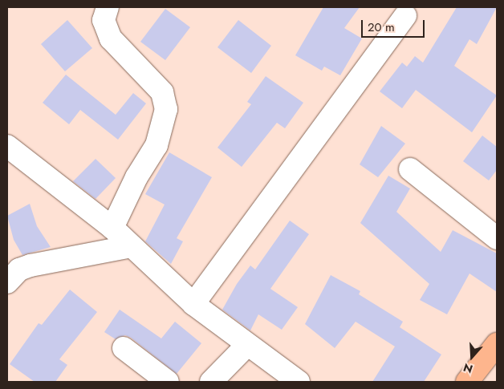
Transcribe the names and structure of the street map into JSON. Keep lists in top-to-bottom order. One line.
{"scale_bar":"20 m","north":"bottom"}
